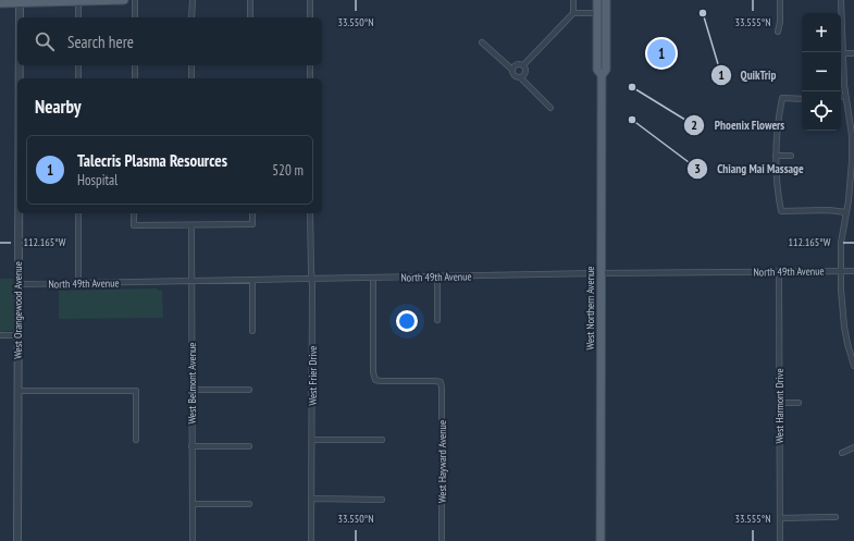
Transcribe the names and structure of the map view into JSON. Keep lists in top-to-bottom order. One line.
{"streets":{"main road":["West Northern Avenue"],"street":["North 49th Avenue","West Orangewood Avenue","West Frier Drive","West Belmont Avenue","West Harmont Drive","West Hayward Avenue"]},"crossings":[["North 49th Avenue","West Northern Avenue"],["North 49th Avenue","West Orangewood Avenue"],["North 49th Avenue","West Frier Drive"],["North 49th Avenue","West Belmont Avenue"],["North 49th Avenue","West Harmont Drive"],["North 49th Avenue","West Hayward Avenue"]],"places":["QuikTrip","Phoenix Flowers","Chiang Mai Massage"],"page":{"map_buttons":["+","−"],"search":"Search here","pins":"1","heading":"Nearby","list":[{"mark":"1","name":"Talecris Plasma Resources","note":"Hospital","value":"520 m"}]},"coordinates":["33.550°N","33.555°N","112.165°W"]}
